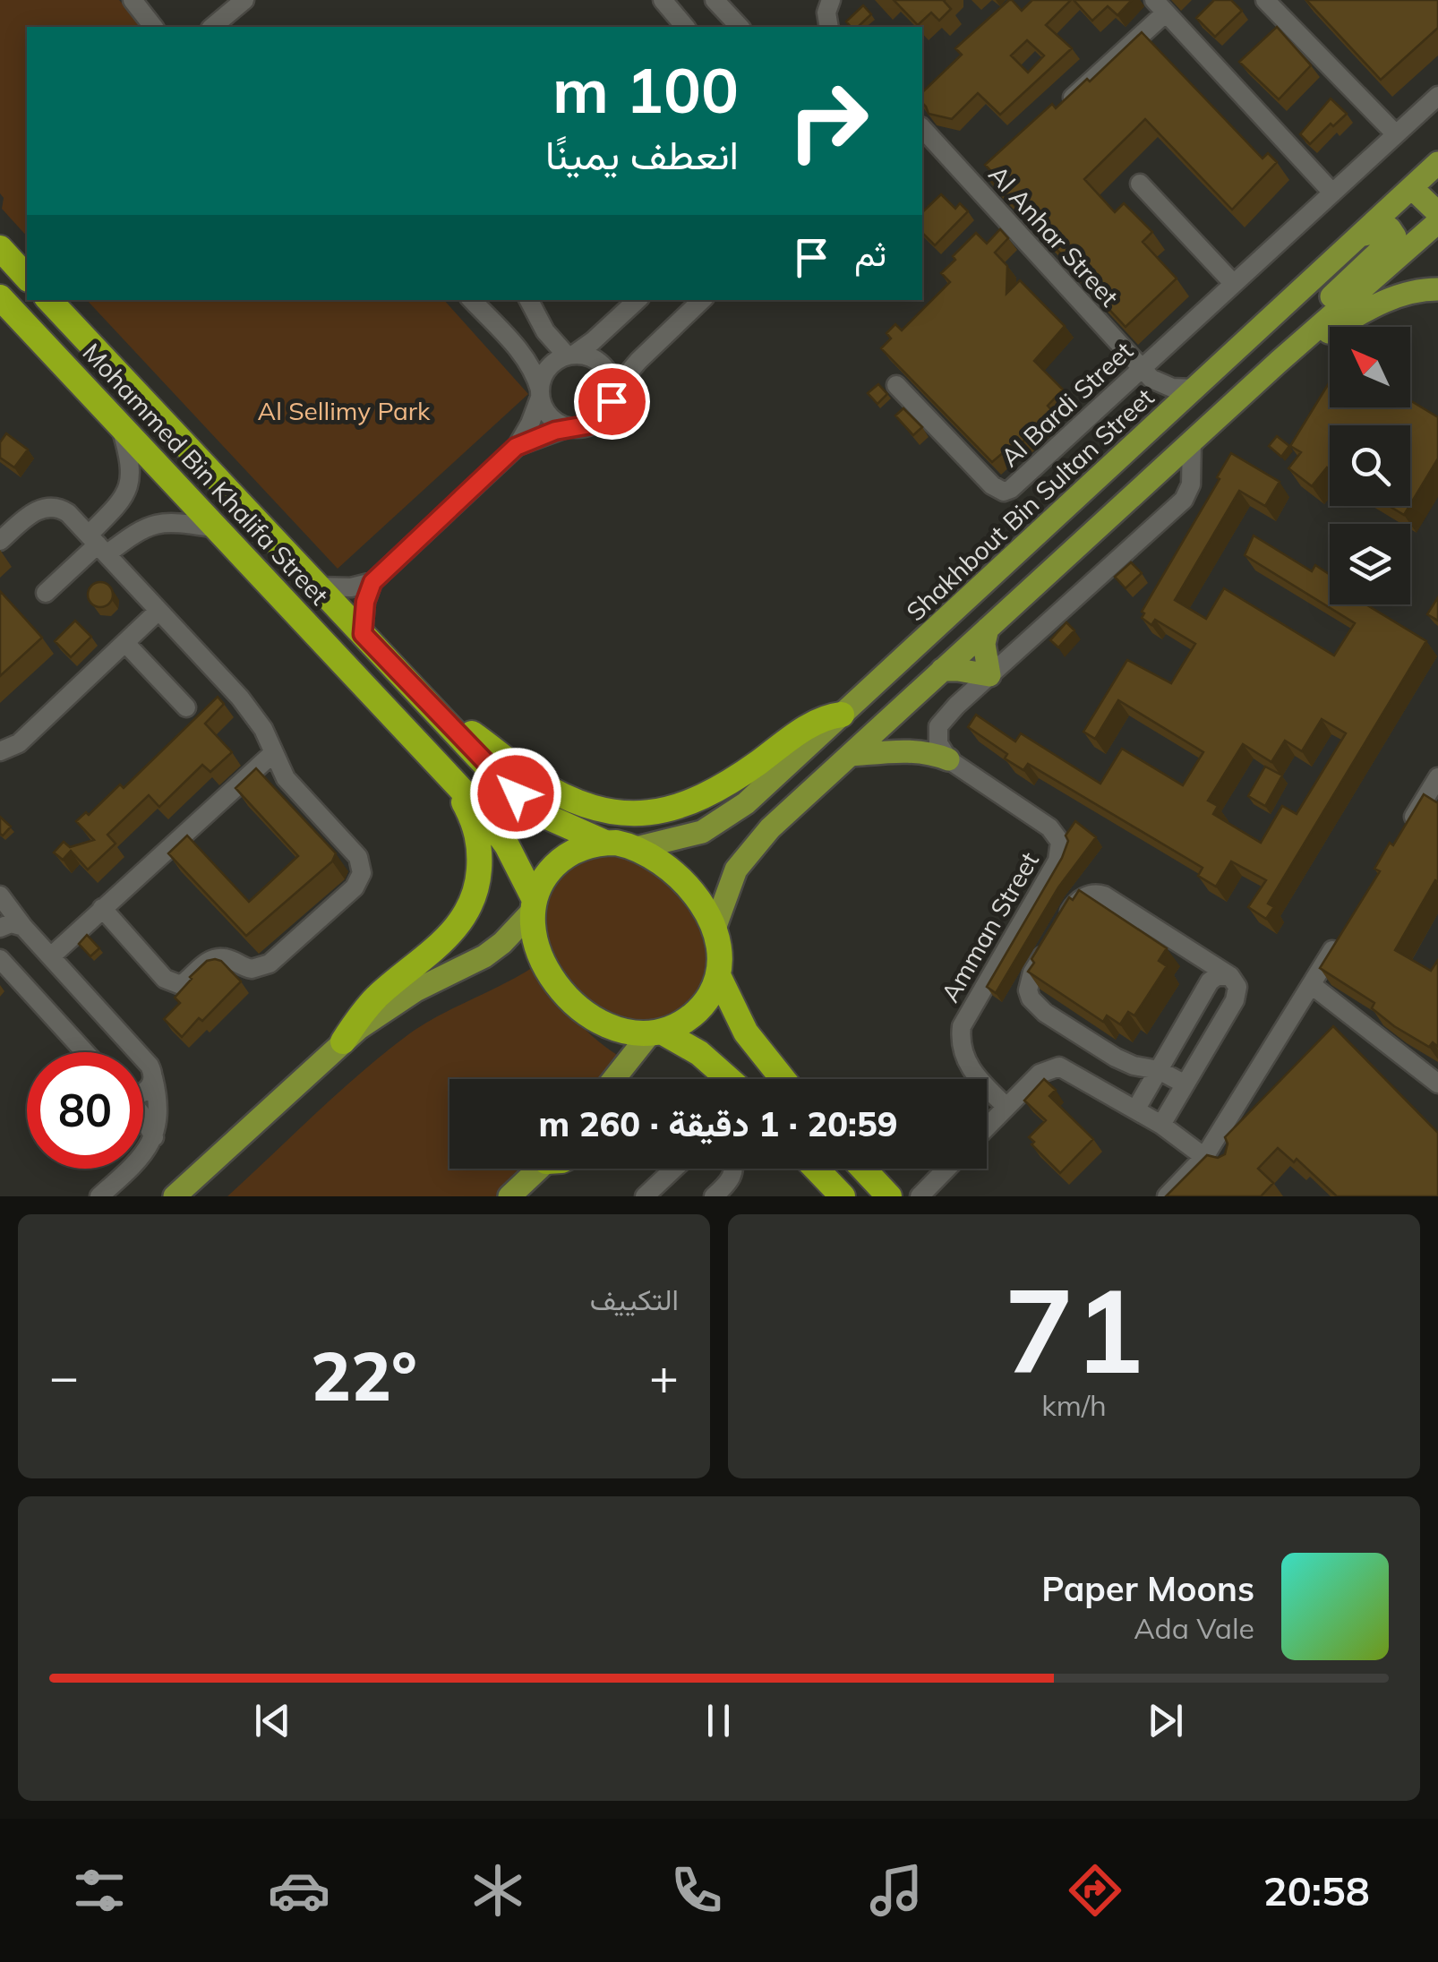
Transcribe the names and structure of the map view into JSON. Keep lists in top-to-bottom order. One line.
{"streets":{"highway":["Mohammed Bin Khalifa Street"],"main road":["Shakhbout Bin Sultan Street"],"street":["Al Anhar Street","Al Bardi Street","Amman Street"]},"crossings":[["Al Anhar Street","Al Bardi Street"],["Mohammed Bin Khalifa Street","Shakhbout Bin Sultan Street"]],"parks":["Al Sellimy Park"],"north":"top left","page":{"turn":["100 m","انعطف يمينًا"],"then":"ثم","limit":"80","trip":"20:59 · 1 دقيقة · 260 m","tile":[["71","km/h"],"التكييف"],"heat":["−","22°","+"],"song":["Paper Moons","Ada Vale"],"tabs":"20:58"}}
